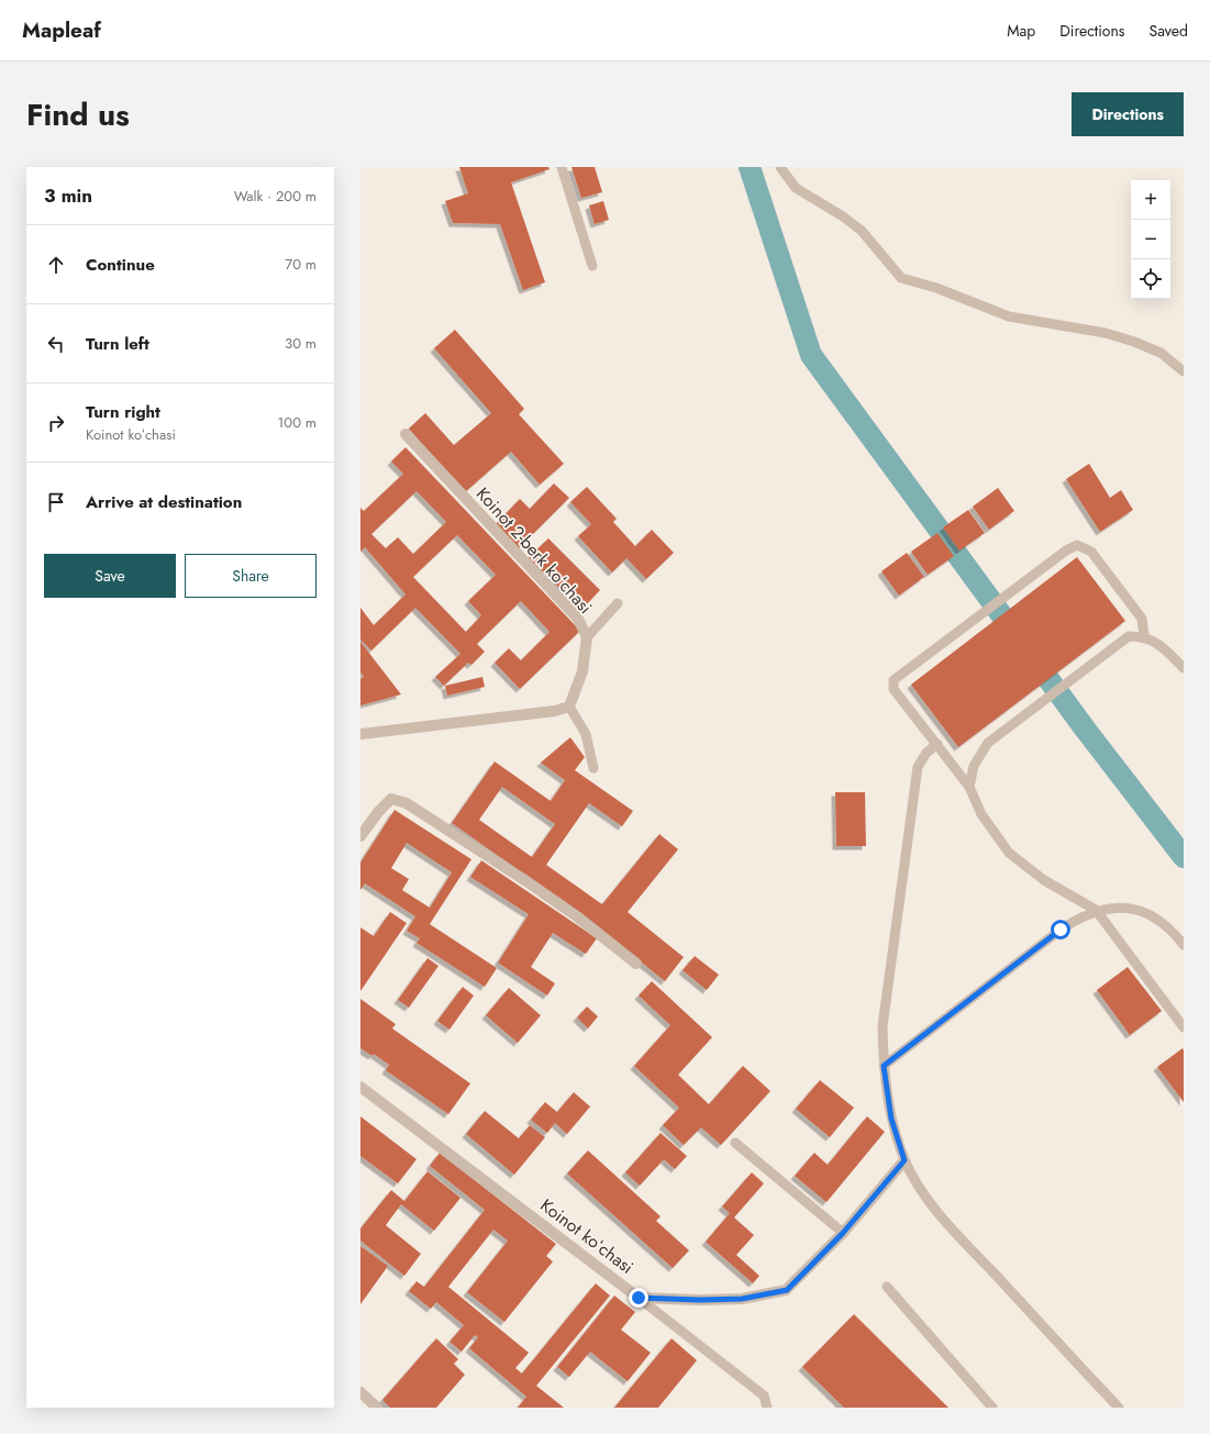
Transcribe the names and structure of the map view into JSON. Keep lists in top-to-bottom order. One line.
{"streets":{"street":["Koinot 2-berk koʻchasi","Koinot koʻchasi"]},"page":{"header":"Mapleaf","nav":["Map","Directions","Saved"],"title":"Find us","buttons":["Directions",["Save","Share"]],"heading":["3 min","Walk · 200 m"],"map_buttons":["+","−"],"list":[["Continue","70 m"],["Turn left","30 m"],["Turn right","Koinot koʻchasi","100 m"],"Arrive at destination"]}}
